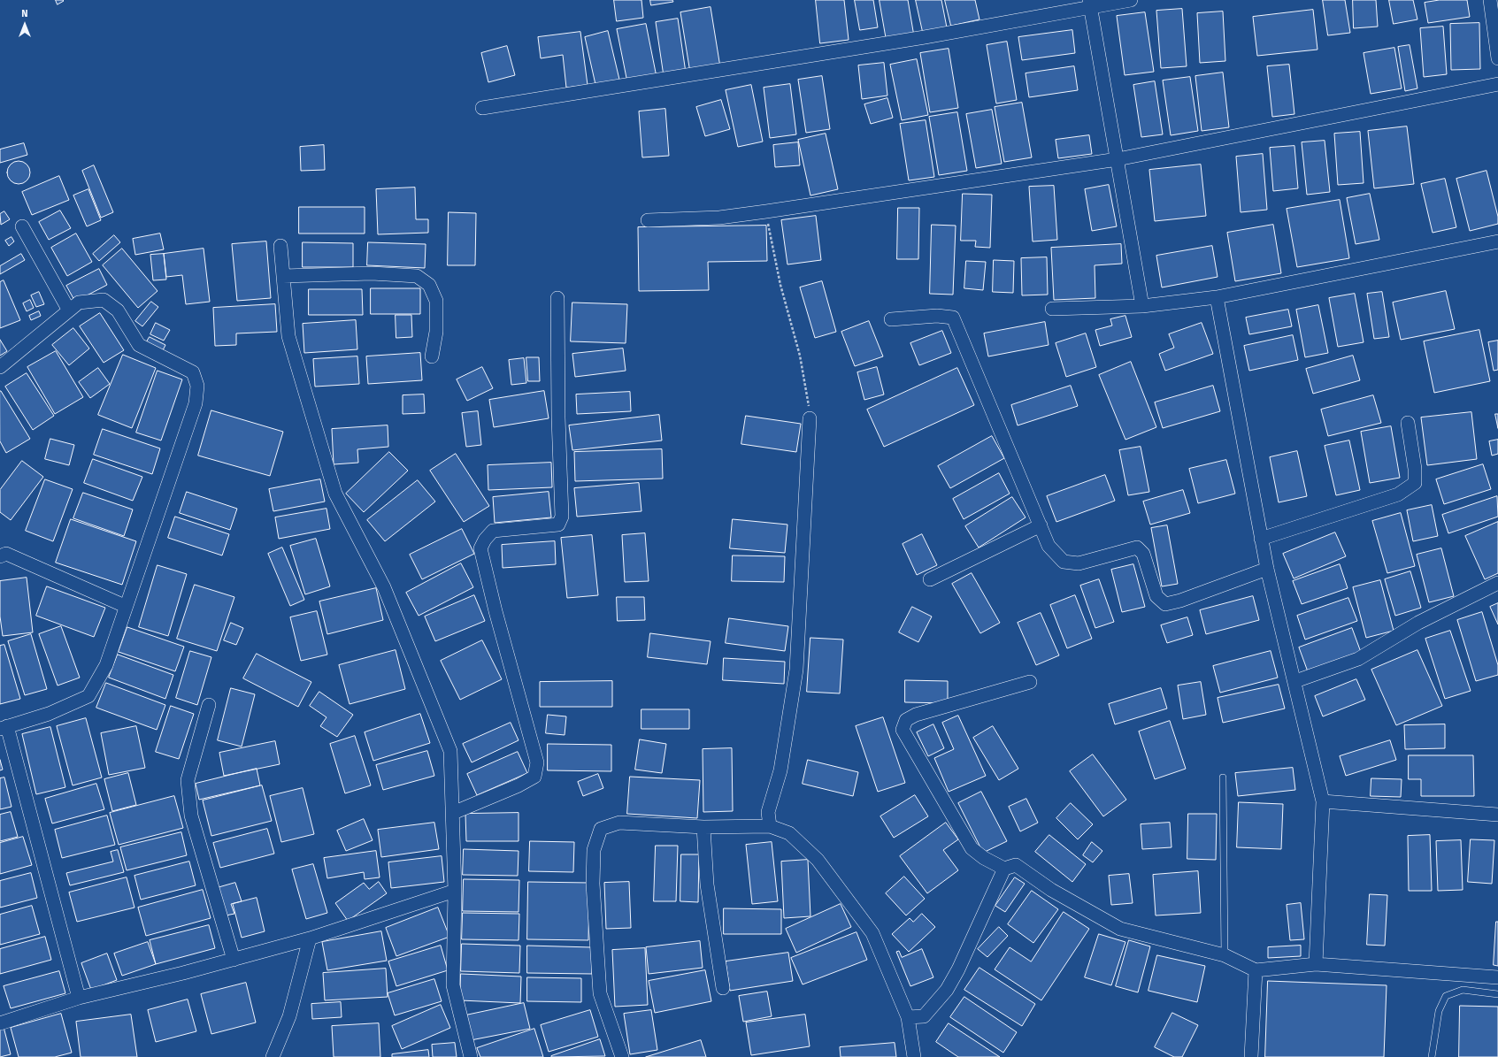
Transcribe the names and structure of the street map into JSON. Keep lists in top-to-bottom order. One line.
{"north":"top"}
